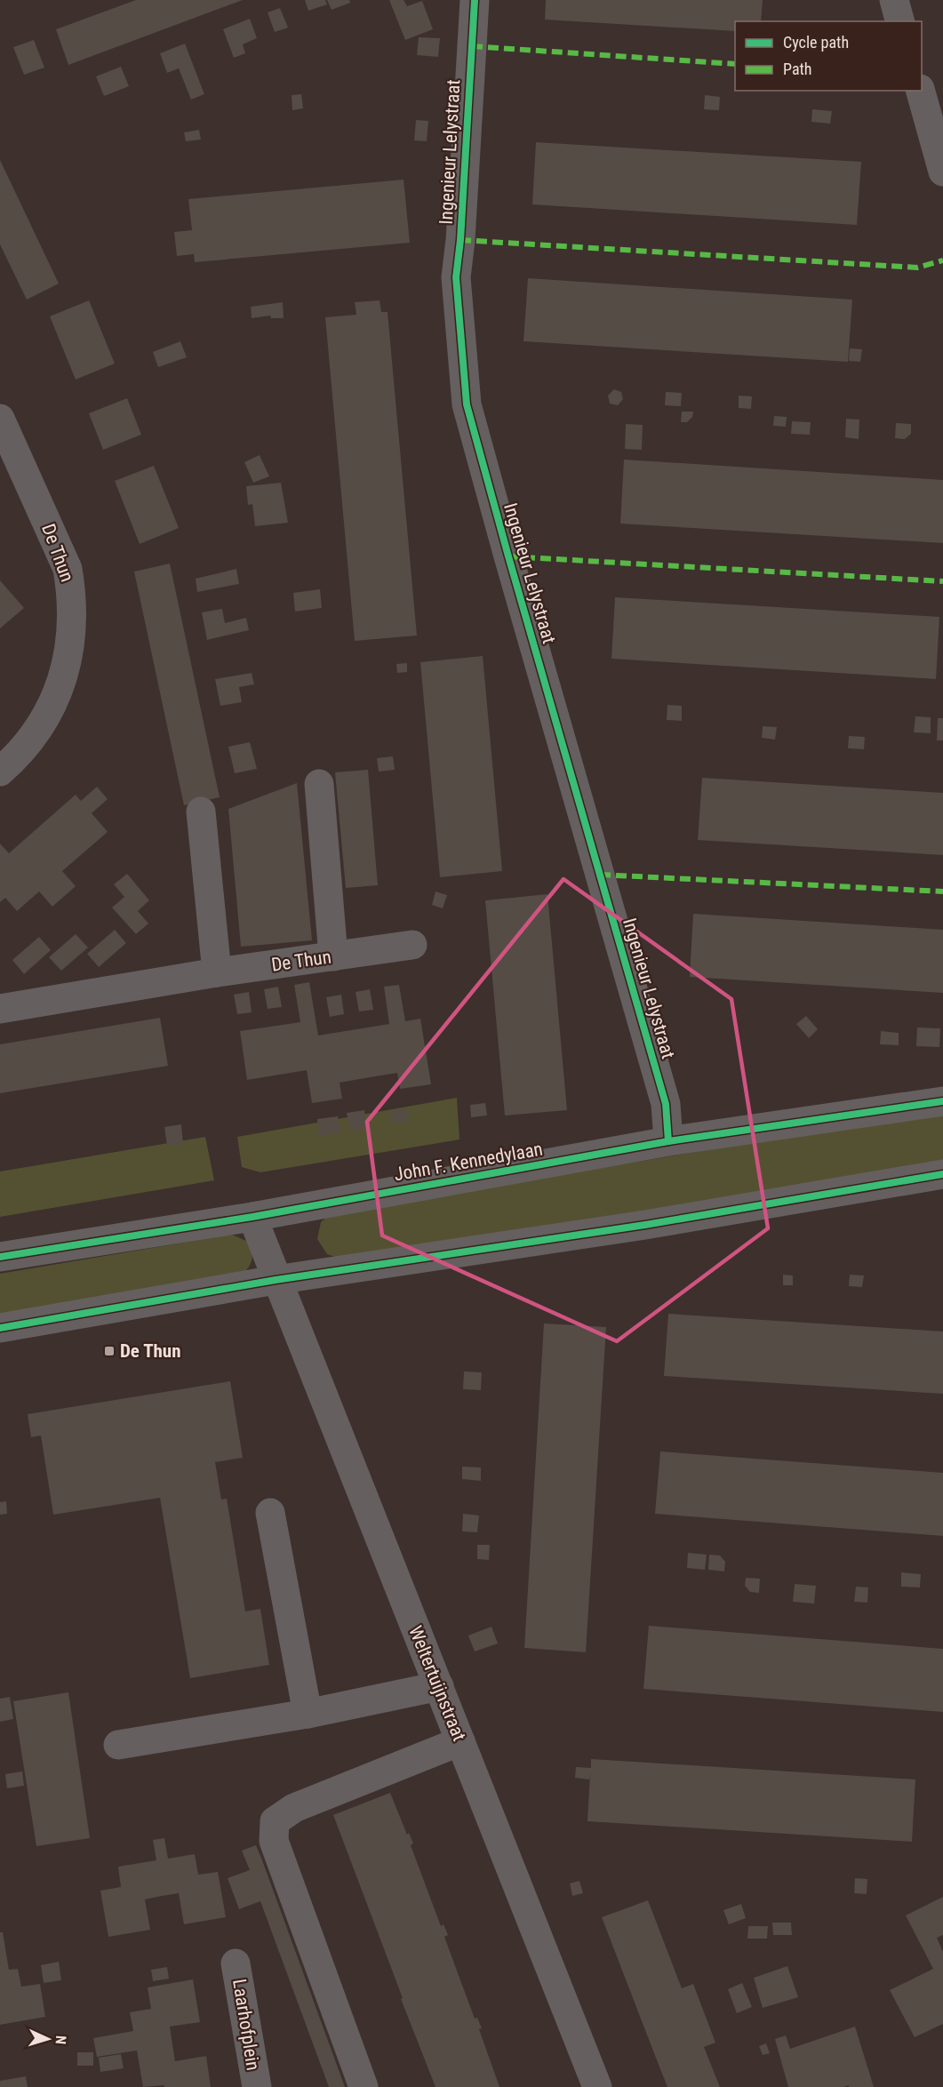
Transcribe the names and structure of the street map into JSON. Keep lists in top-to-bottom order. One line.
{"streets":{"street":["Ingenieur Lelystraat","De Thun","John F. Kennedylaan","Weltertuijnstraat","Laarhofplein"]},"crossings":[["Ingenieur Lelystraat","John F. Kennedylaan"],["John F. Kennedylaan","Weltertuijnstraat"]],"places":{"transit":["De Thun"]},"legend":["Cycle path","Path"],"north":"right"}
